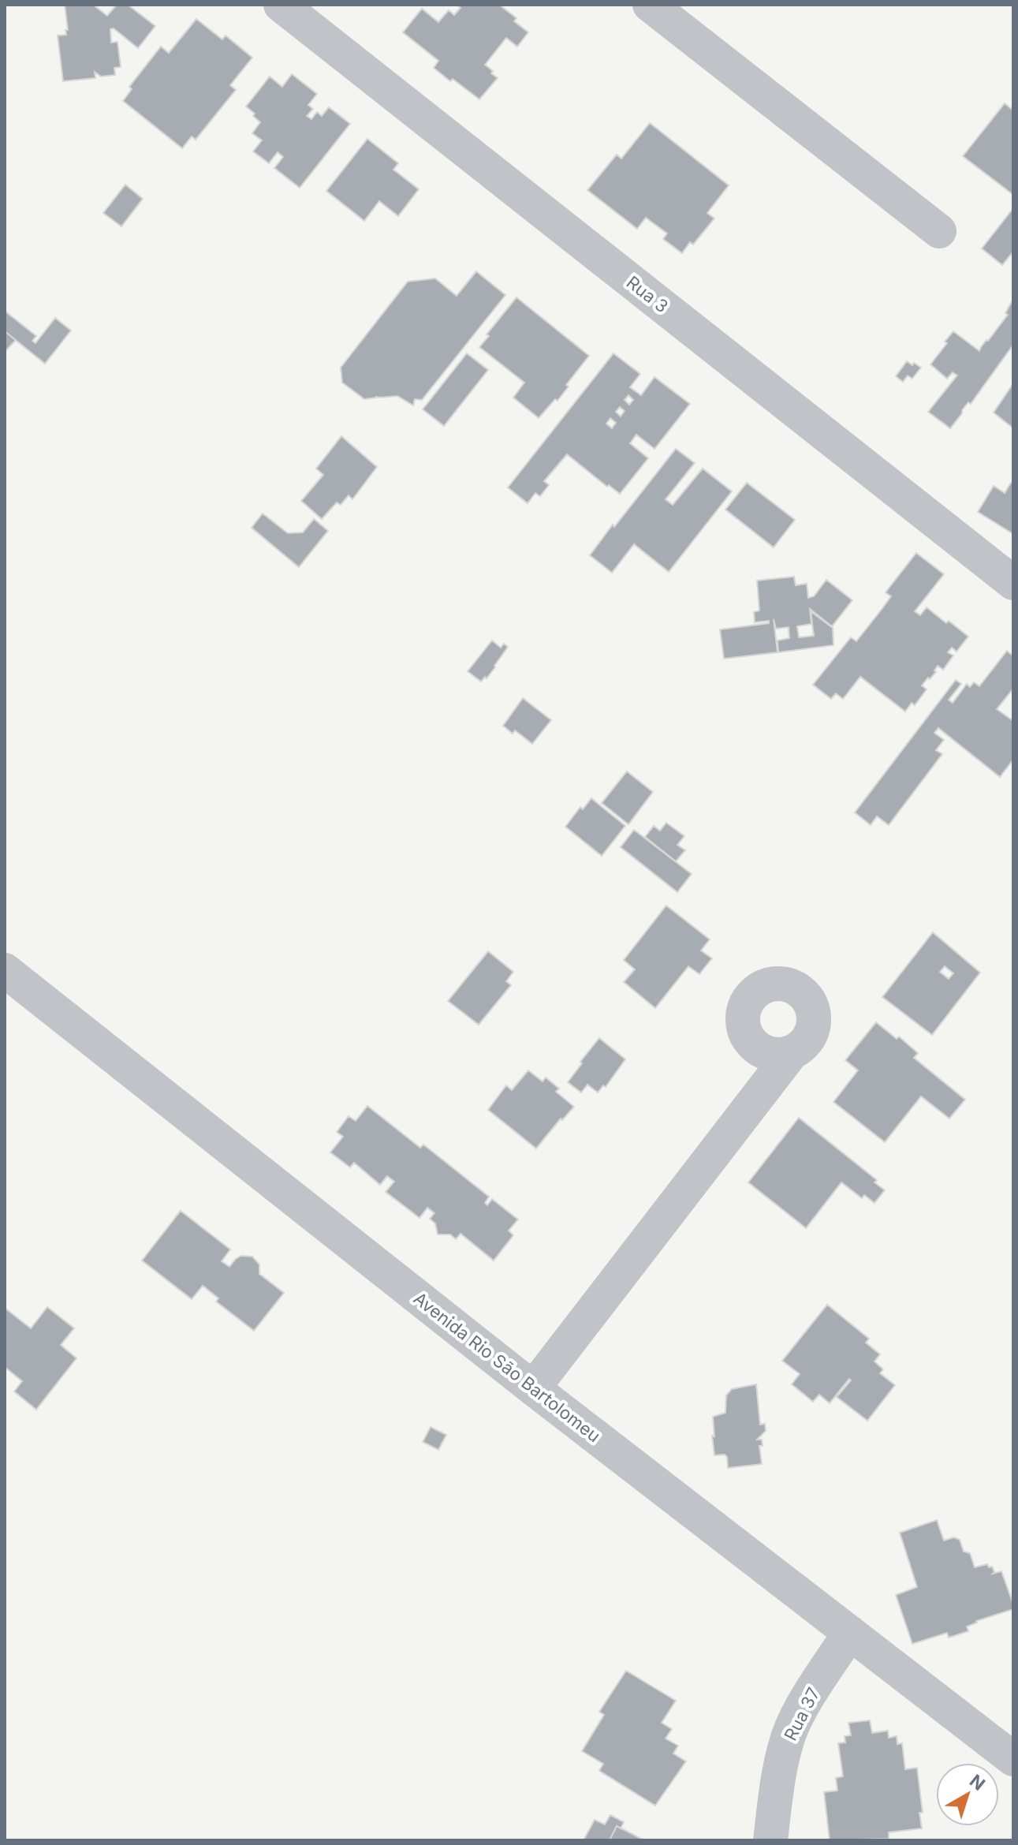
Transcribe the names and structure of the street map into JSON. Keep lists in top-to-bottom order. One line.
{"streets":{"street":["Rua 3","Avenida Rio São Bartolomeu","Rua 37"]},"crossings":[["Avenida Rio São Bartolomeu","Rua 37"]],"north":"top right"}
